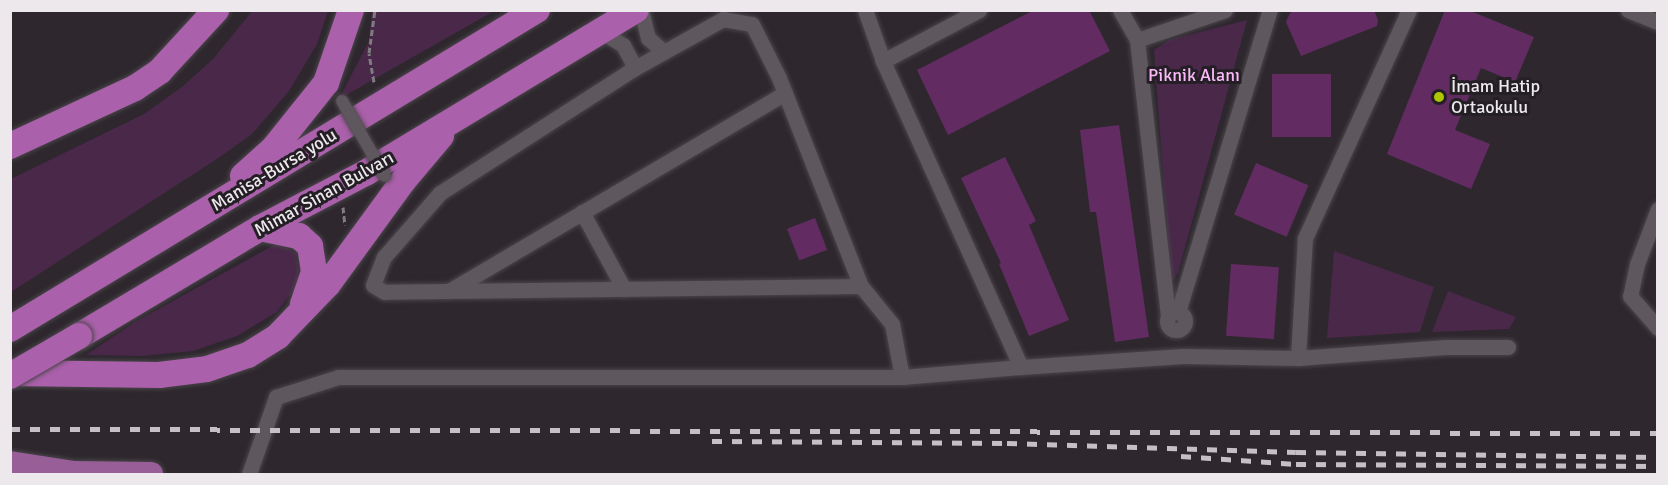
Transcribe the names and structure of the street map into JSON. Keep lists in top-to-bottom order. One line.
{"streets":{"highway":["Manisa-Bursa yolu","Mimar Sinan Bulvarı"]},"parks":["Piknik Alanı"],"places":["İmam Hatip Ortaokulu"]}
